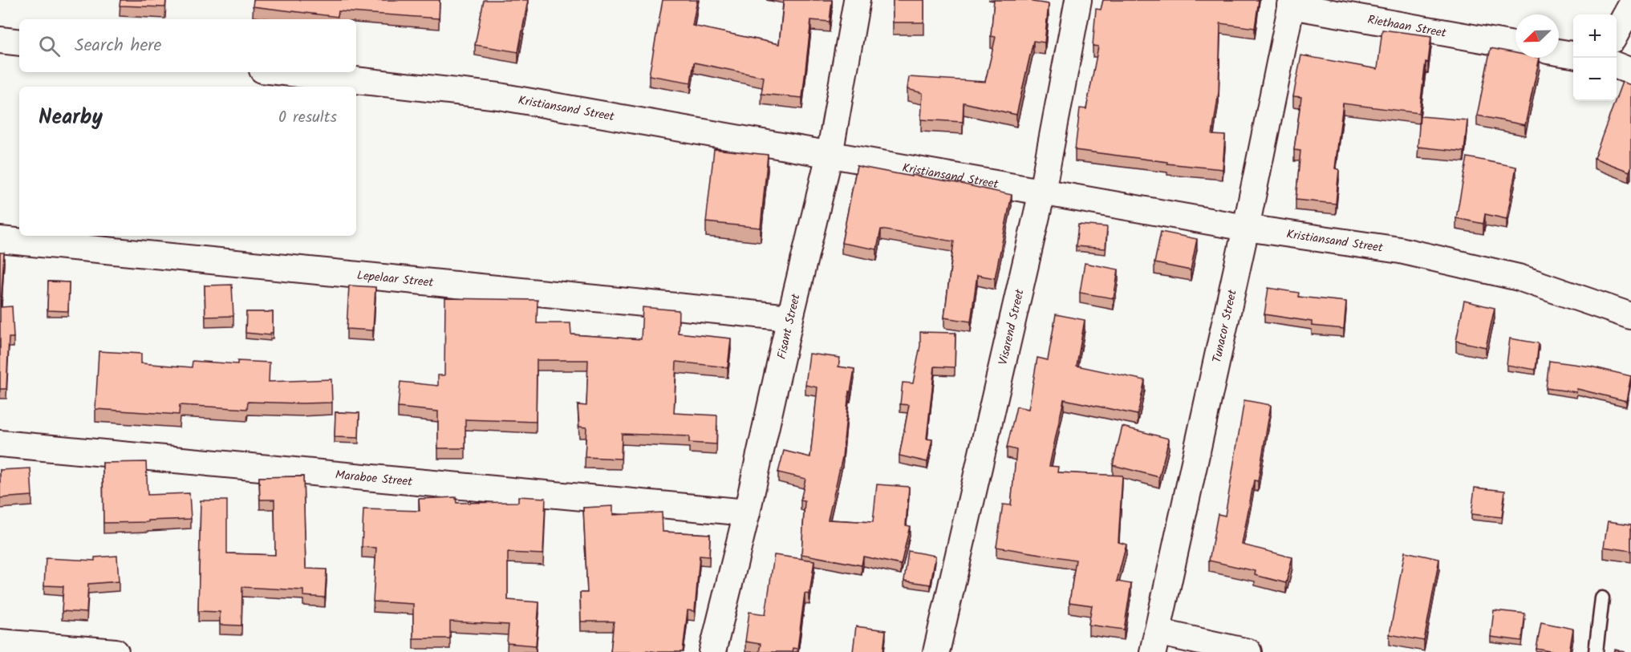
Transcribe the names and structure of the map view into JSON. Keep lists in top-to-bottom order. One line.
{"streets":{"street":["Riethaan Street","Kristiansand Street","Lepelaar Street","Tunacor Street","Fisant Street","Visarend Street","Maraboe Street"]},"crossings":[["Riethaan Street","Tunacor Street"],["Kristiansand Street","Tunacor Street"],["Kristiansand Street","Fisant Street"],["Kristiansand Street","Visarend Street"],["Lepelaar Street","Fisant Street"],["Fisant Street","Maraboe Street"]],"north":"bottom left","page":{"map_buttons":["+","−"],"search":"Search here","heading":["Nearby","0 results"]}}
